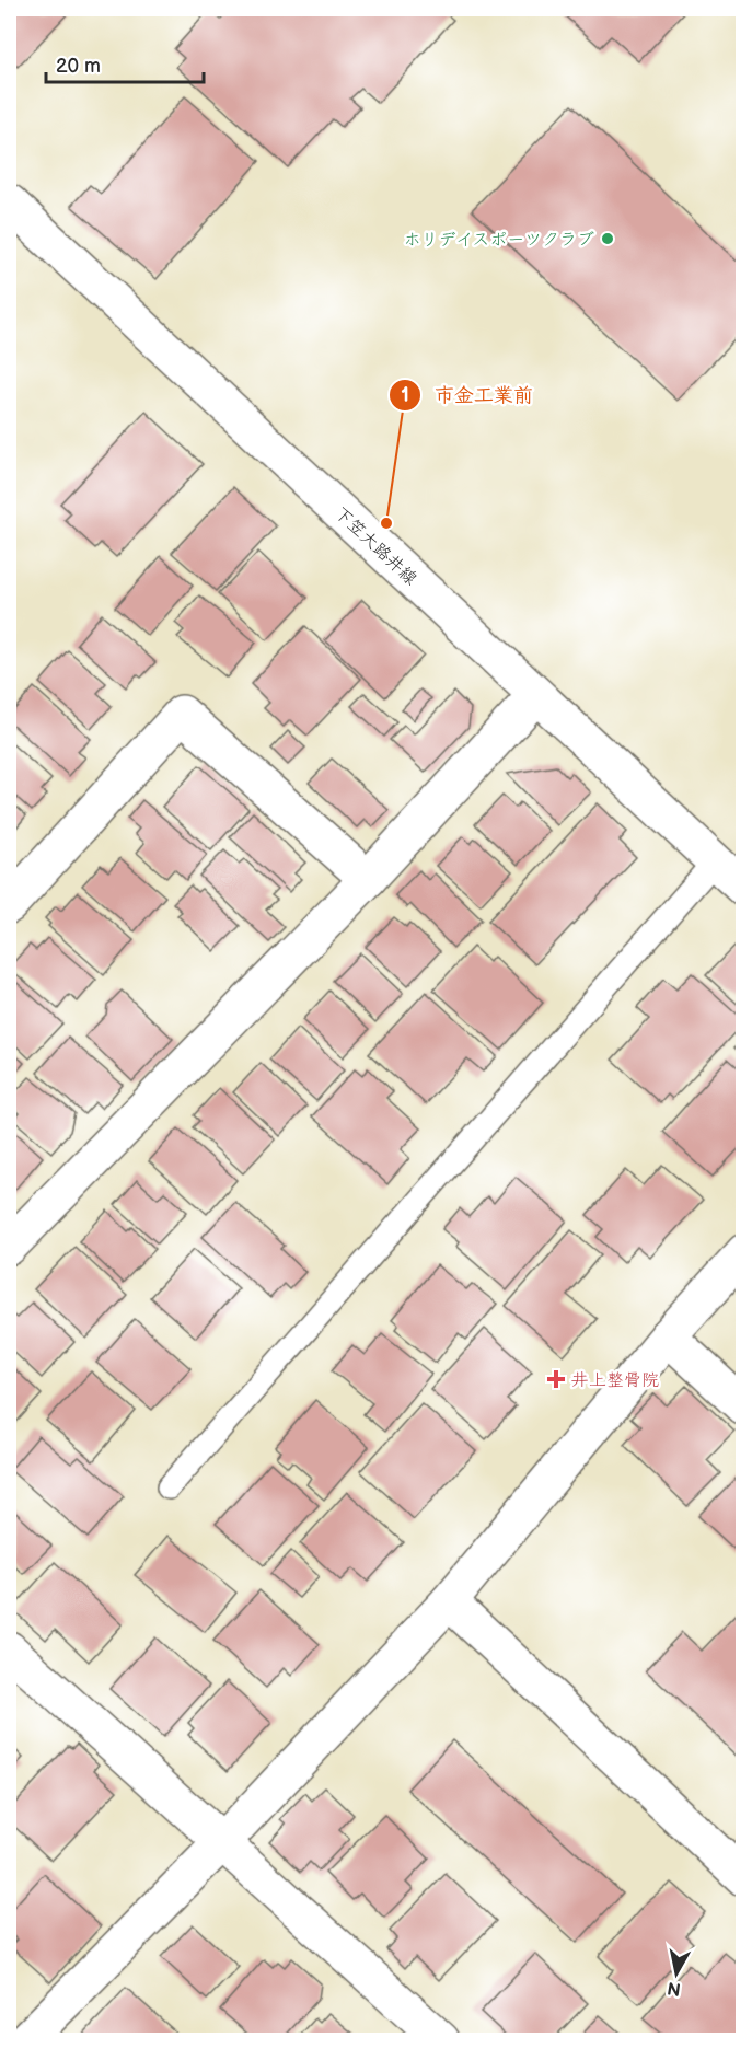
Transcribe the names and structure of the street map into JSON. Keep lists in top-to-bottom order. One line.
{"streets":{"street":["下笠大路井線"]},"places":{"other":["ホリデイスポーツクラブ","市金工業前"],"health":["井上整骨院"]},"scale_bar":"20 m","north":"bottom"}
